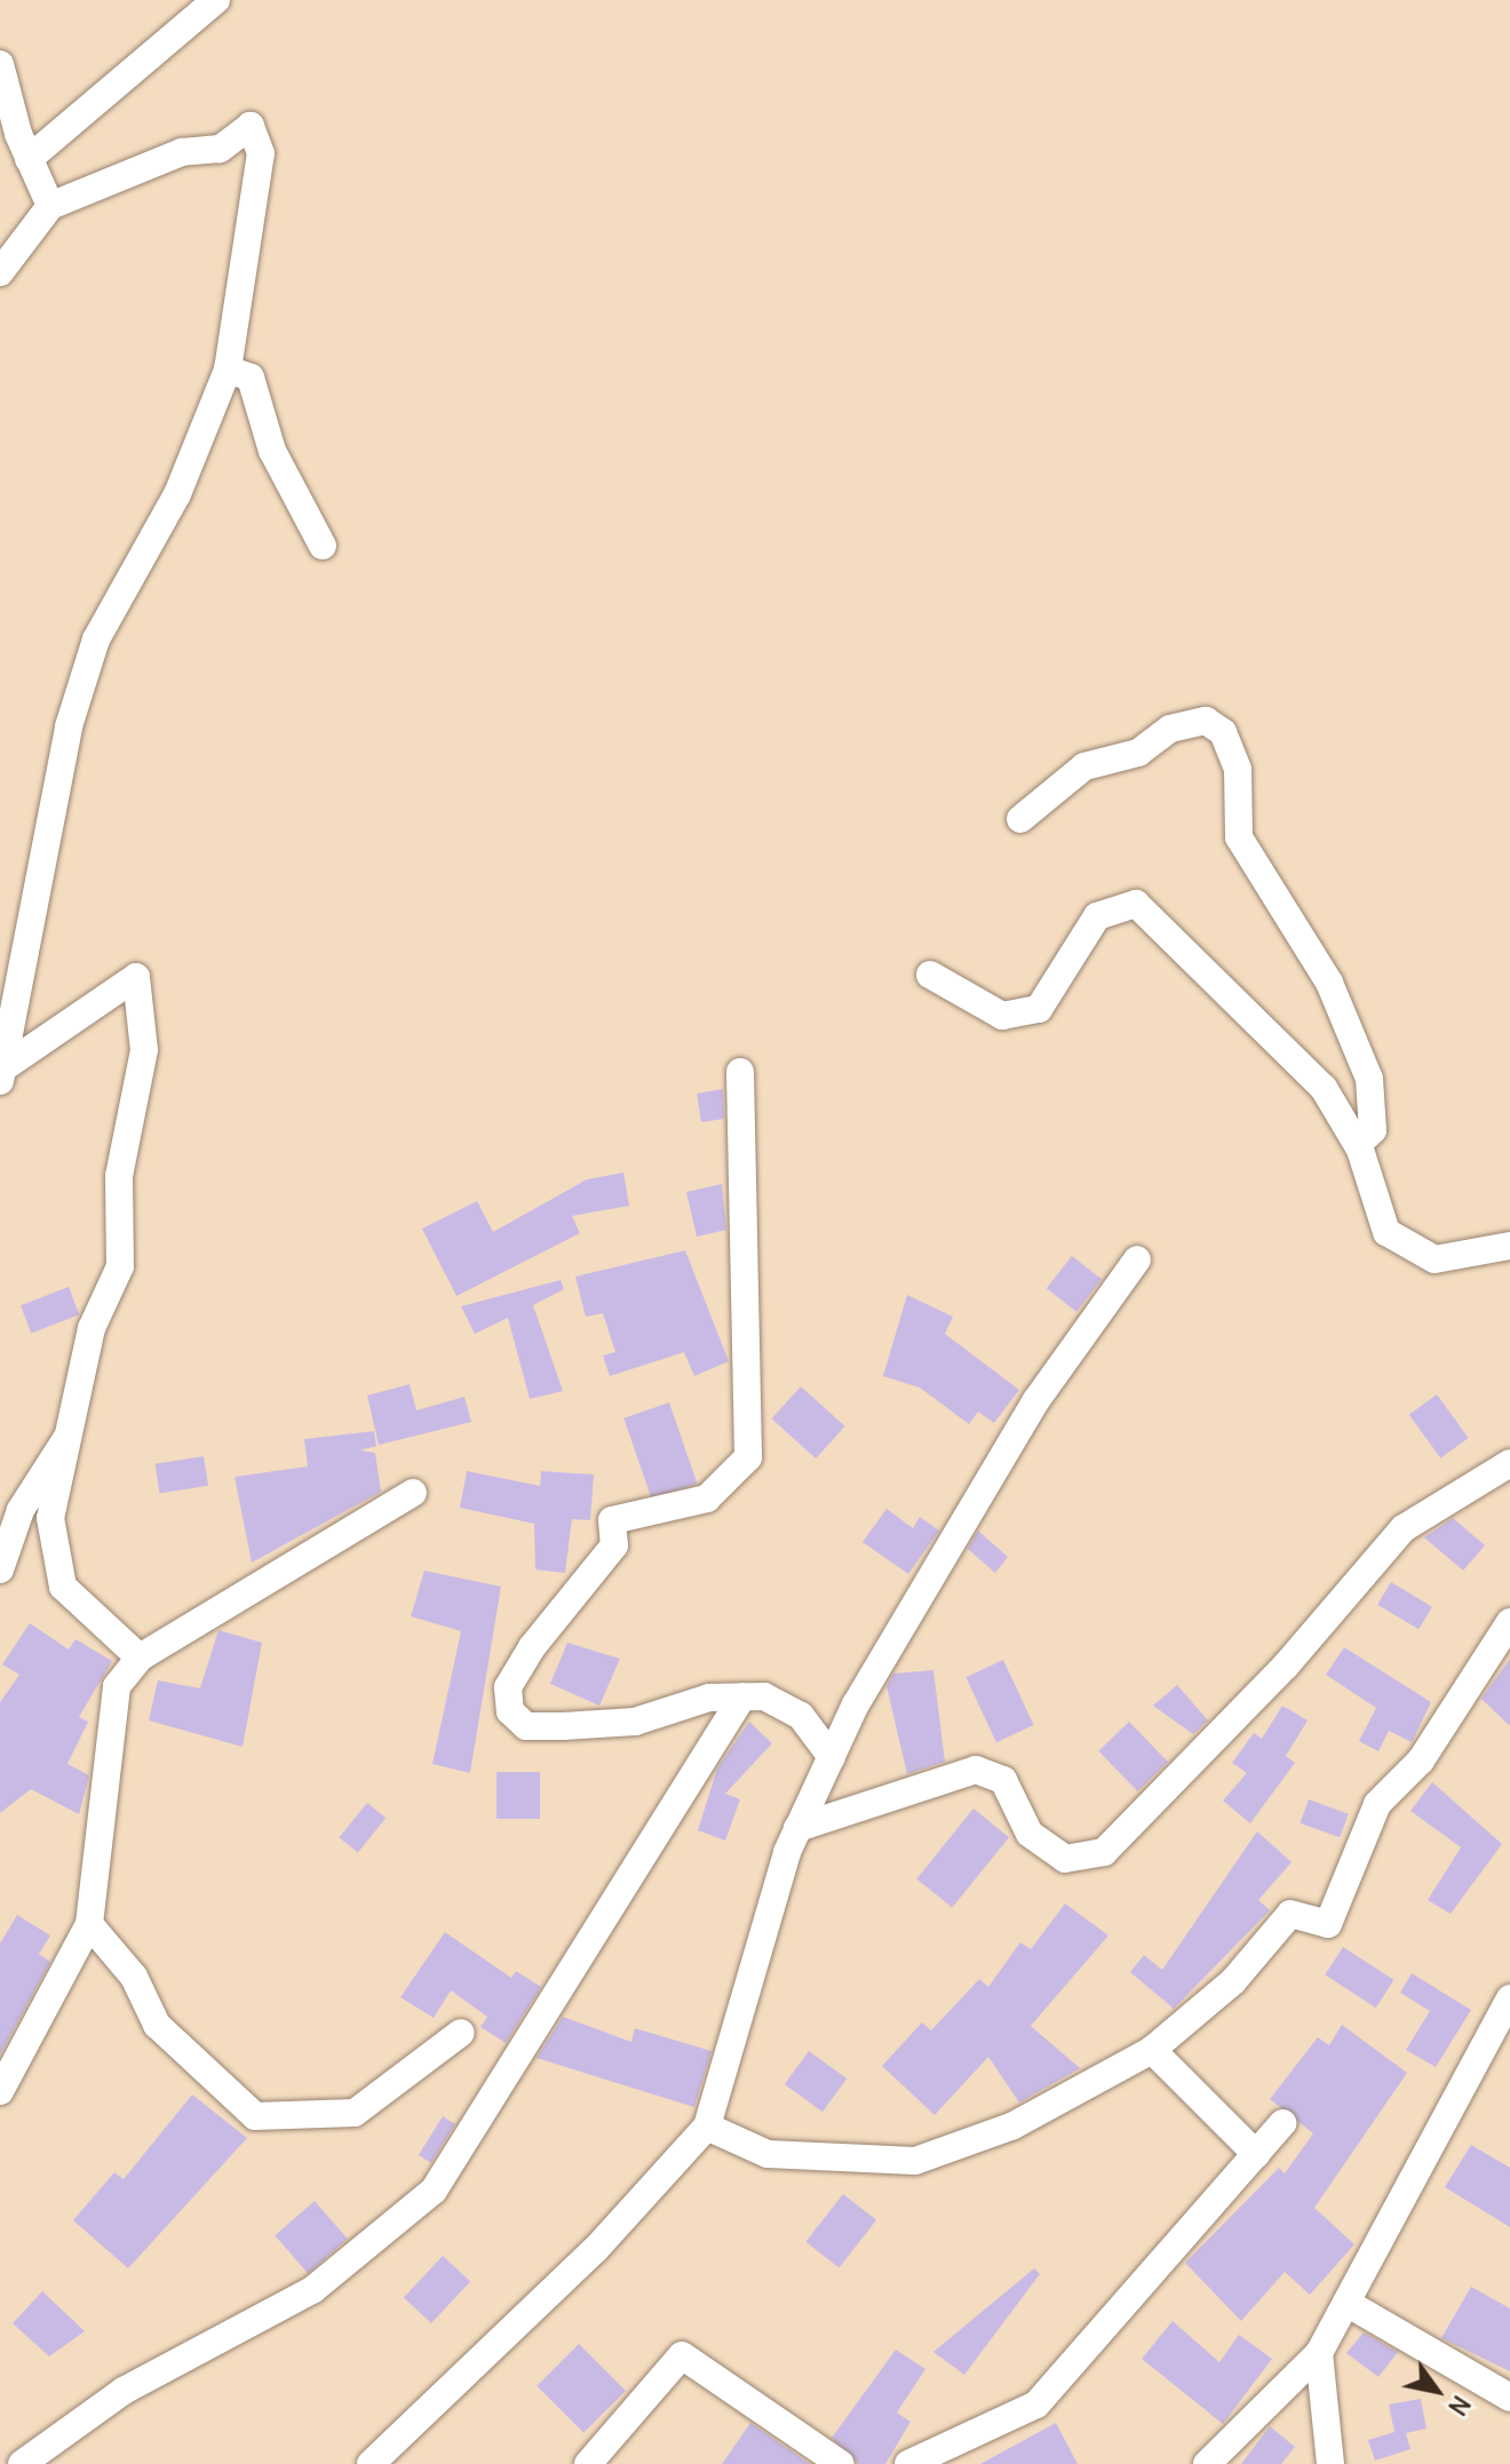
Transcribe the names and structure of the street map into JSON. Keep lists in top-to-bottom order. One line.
{"north":"bottom right"}
